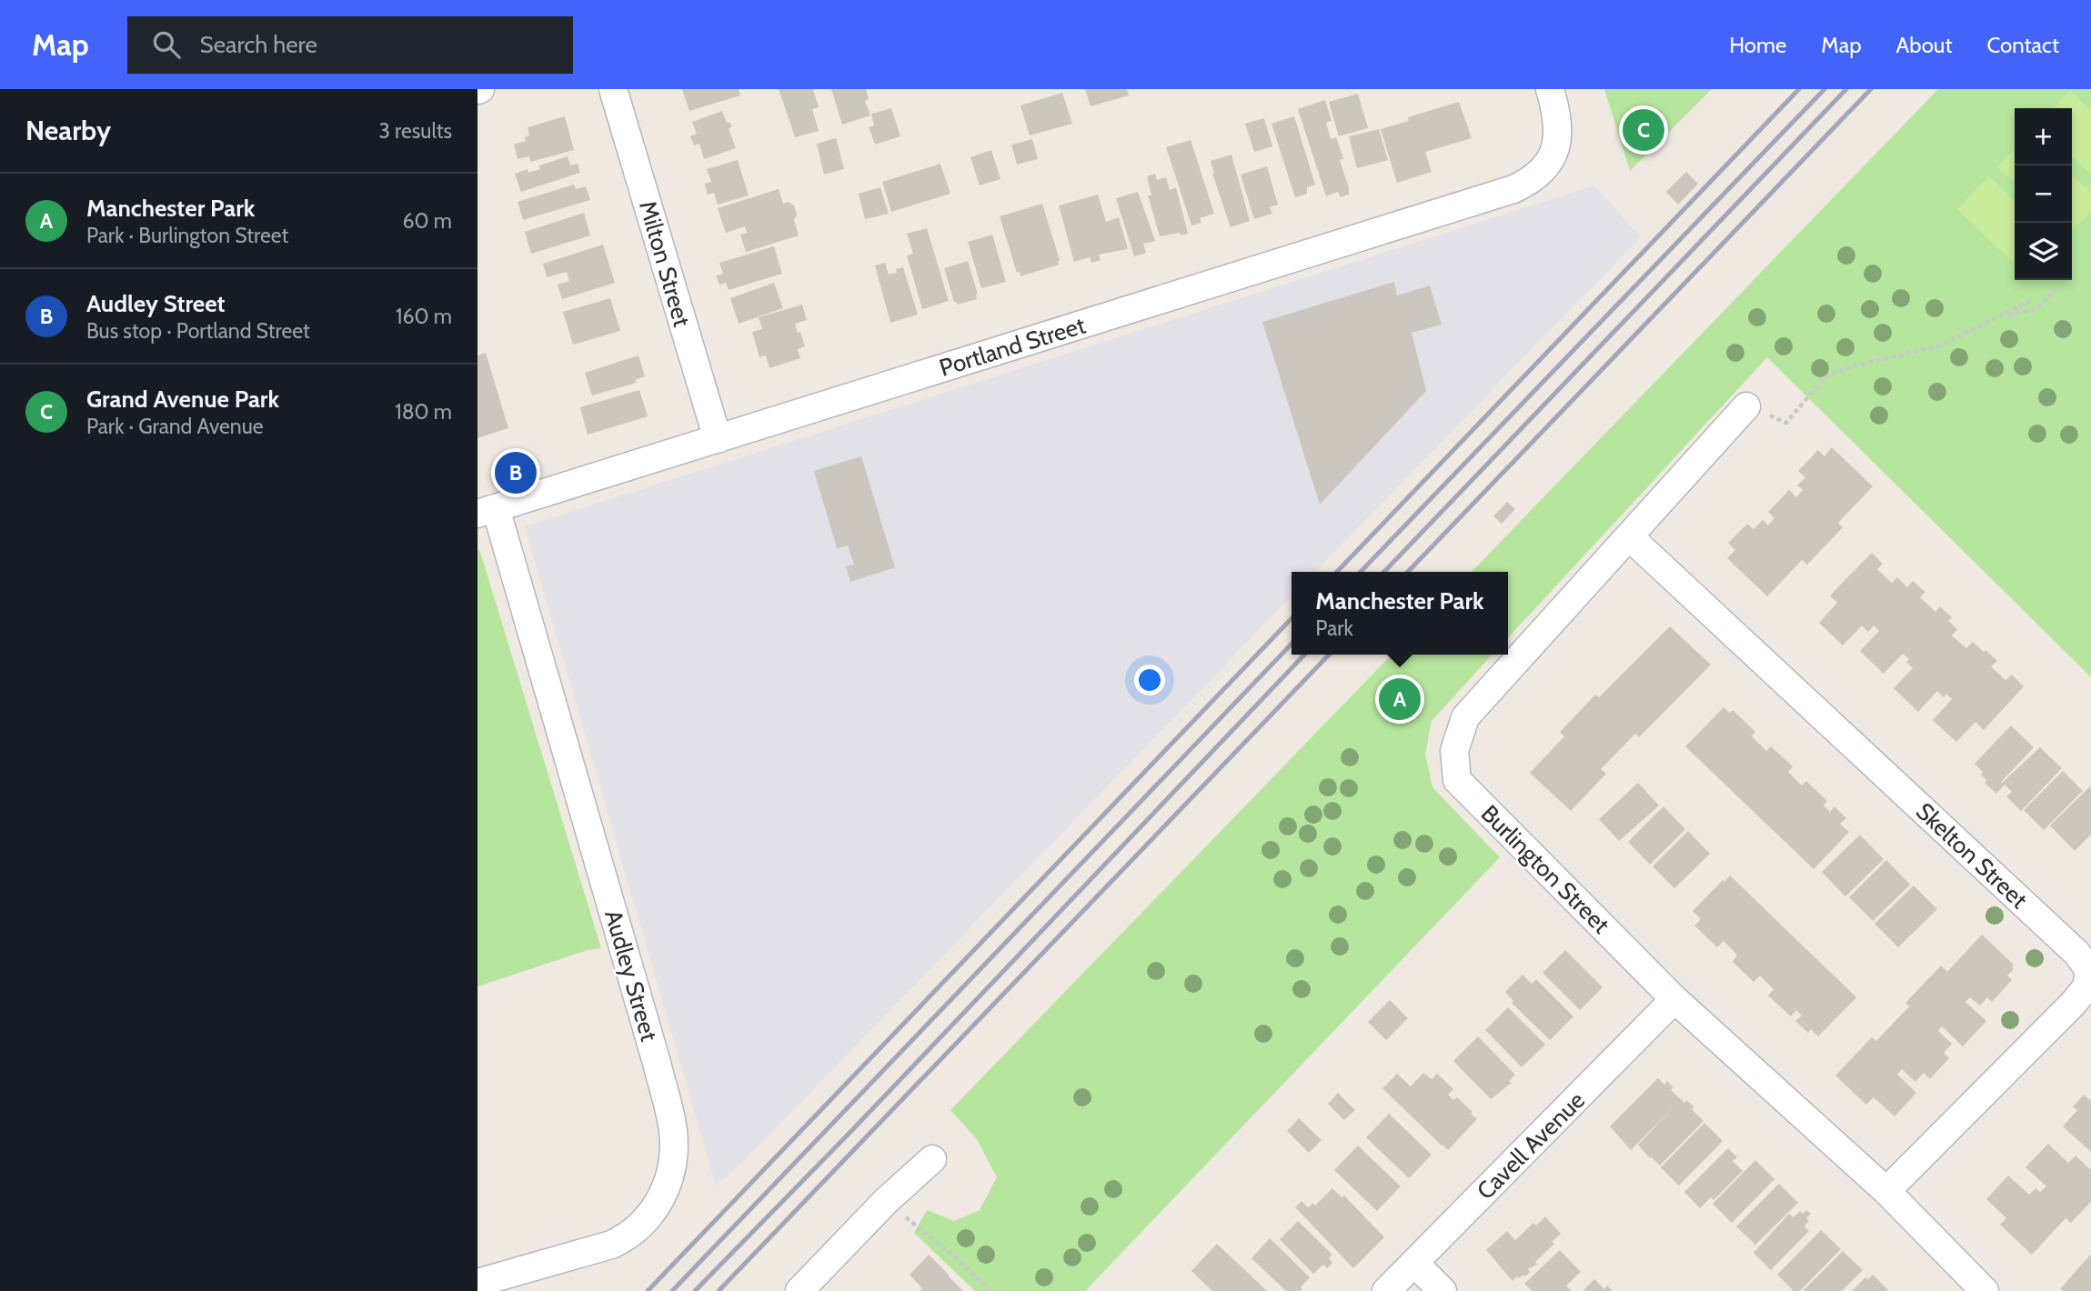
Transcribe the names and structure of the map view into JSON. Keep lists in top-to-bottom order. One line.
{"streets":{"street":["Milton Street","Portland Street","Skelton Street","Burlington Street","Audley Street","Cavell Avenue"]},"crossings":[["Milton Street","Portland Street"],["Portland Street","Audley Street"],["Skelton Street","Burlington Street"],["Burlington Street","Cavell Avenue"]],"page":{"header":"Map","search":"Search here","nav":["Home","Map","About","Contact"],"heading":["Nearby","3 results"],"pins":["C","B","A"],"map_buttons":["+","−"],"list":[{"mark":"A","name":"Manchester Park","note":"Park · Burlington Street","value":"60 m"},{"mark":"B","name":"Audley Street","note":"Bus stop · Portland Street","value":"160 m"},{"mark":"C","name":"Grand Avenue Park","note":"Park · Grand Avenue","value":"180 m"}],"popup":["Manchester Park","Park"]}}
